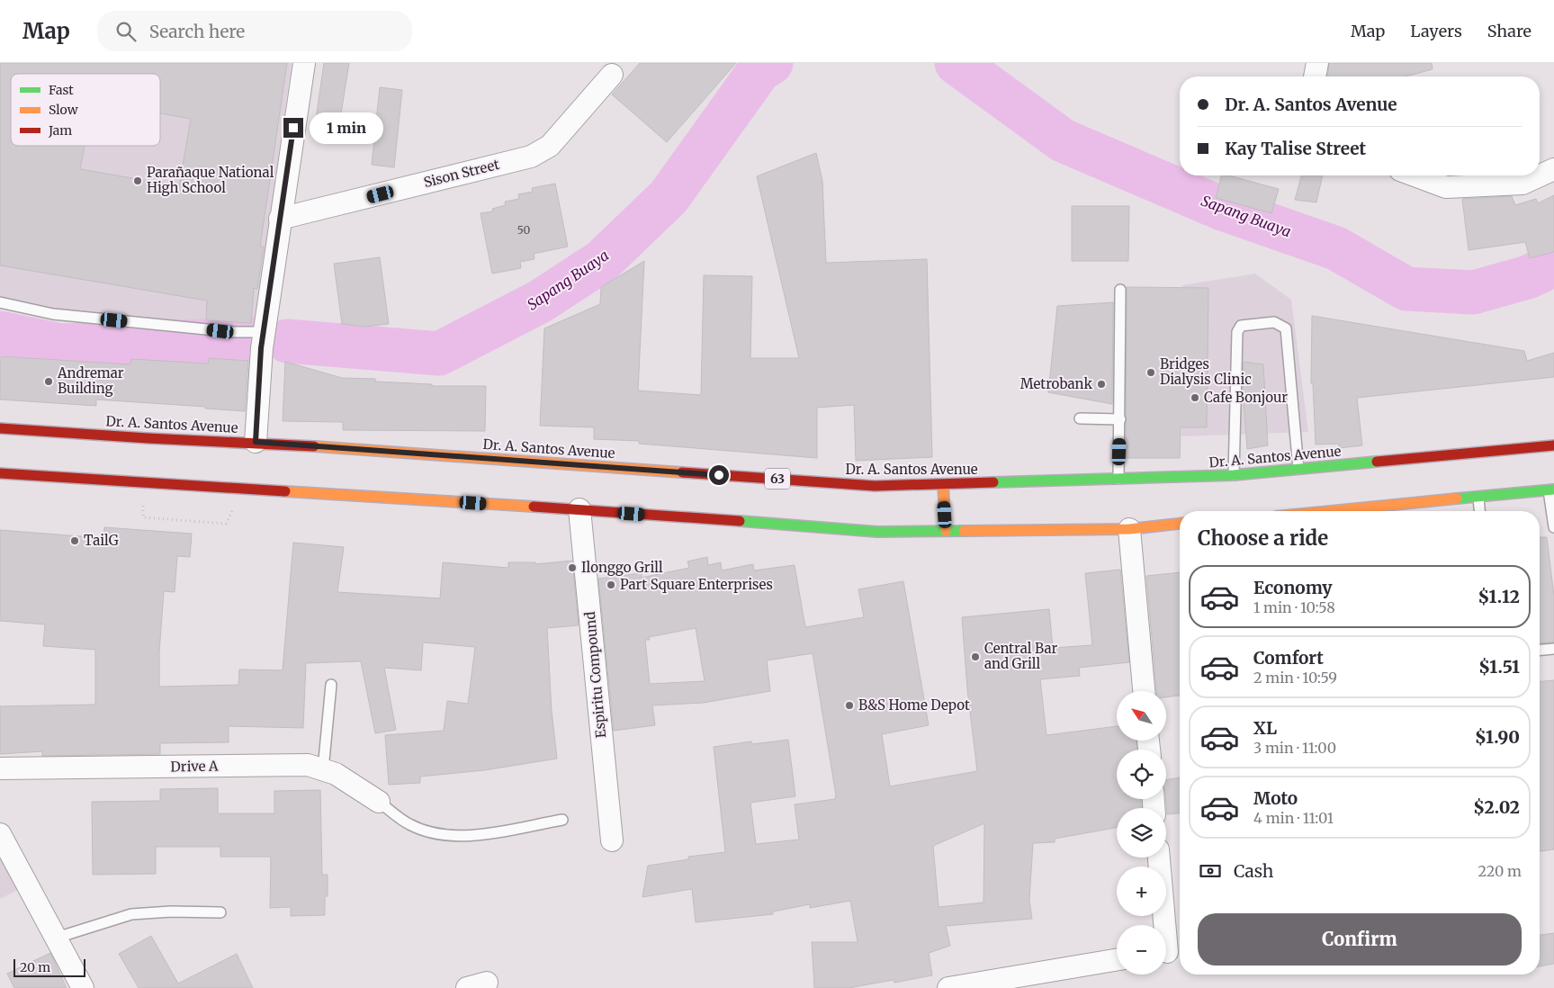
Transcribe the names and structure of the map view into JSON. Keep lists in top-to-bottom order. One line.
{"streets":{"main road":["Dr. A. Santos Avenue","63"],"street":["Sison Street","Espiritu Compound","Drive A"]},"water":["Sapang Buaya"],"places":["Parañaque National High School","Bridges Dialysis Clinic","Andremar Building","Metrobank","Cafe Bonjour","TailG","Ilonggo Grill","Part Square Enterprises","Central Bar and Grill","B&S Home Depot"],"house_numbers":["50"],"legend":["Fast","Slow","Jam"],"scale_bar":"20 m","north":"top left","page":{"header":"Map","search":"Search here","nav":["Map","Layers","Share"],"banner":["Dr. A. Santos Avenue","Kay Talise Street"],"bubble":"1 min","heading":"Choose a ride","list":[{"name":"Economy","note":"1 min · 10:58","value":"$1.12"},{"name":"Comfort","note":"2 min · 10:59","value":"$1.51"},{"name":"XL","note":"3 min · 11:00","value":"$1.90"},{"name":"Moto","note":"4 min · 11:01","value":"$2.02"}],"map_buttons":["+","−"],"pay":["Cash","220 m"],"buttons":"Confirm","scale":"20 m"}}
